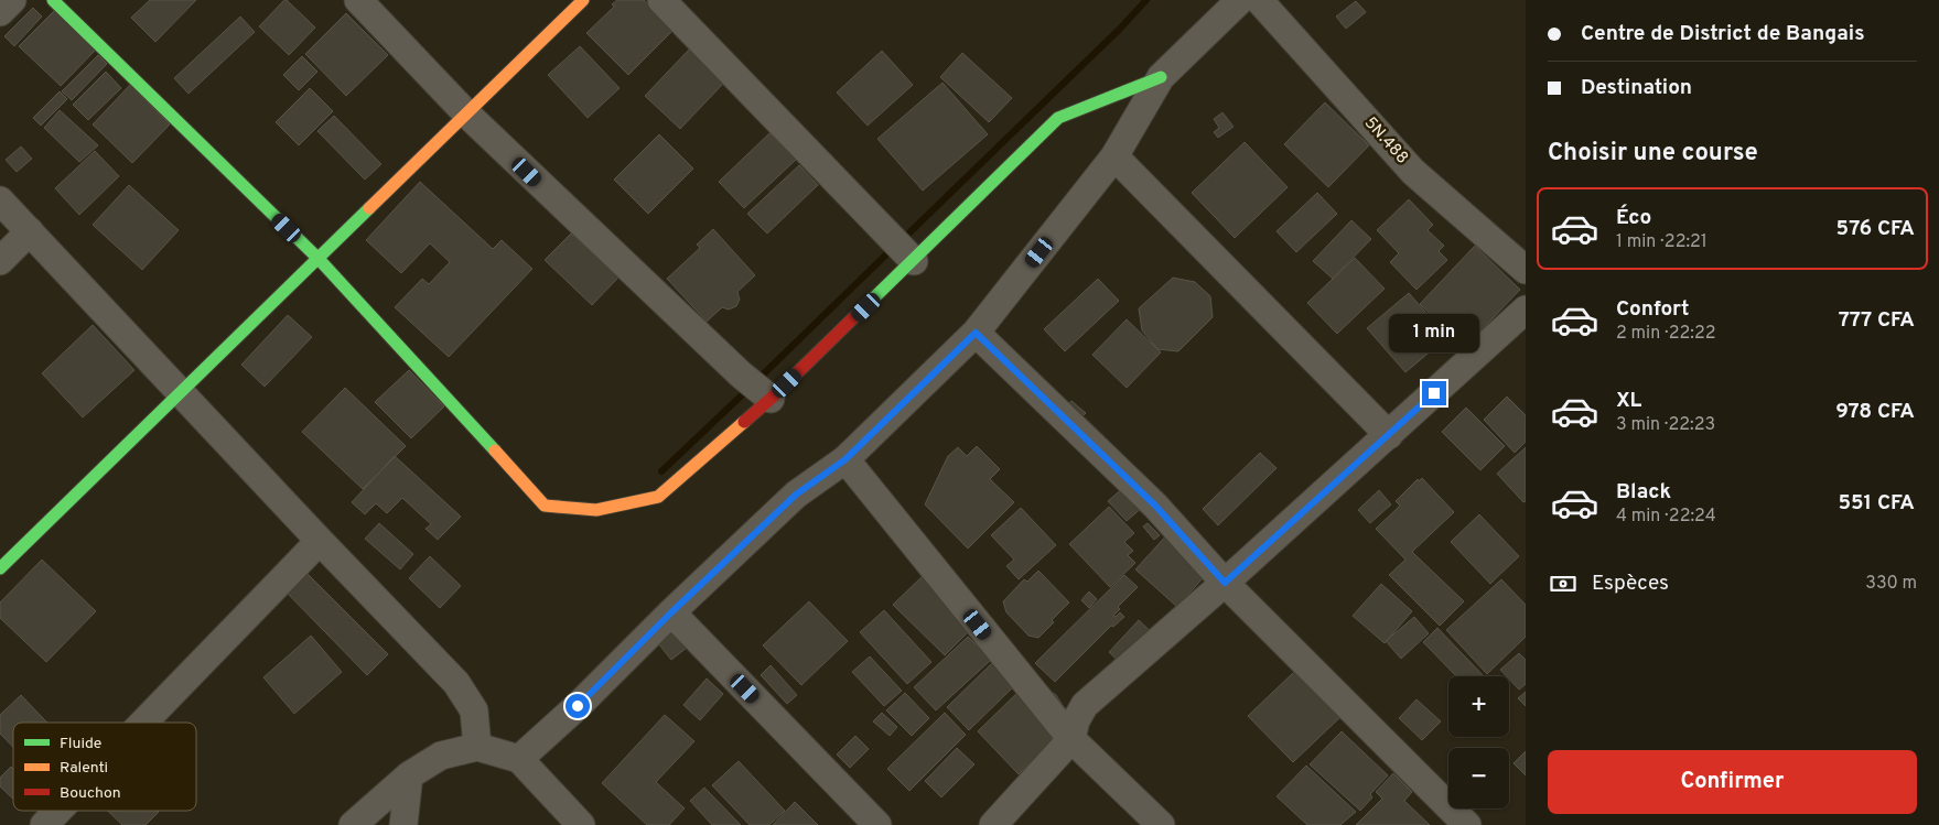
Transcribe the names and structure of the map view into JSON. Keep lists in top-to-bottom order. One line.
{"streets":{"street":["5N.488"]},"legend":["Fluide","Ralenti","Bouchon"],"page":{"banner":["Centre de District de Bangais","Destination"],"heading":"Choisir une course","list":[{"name":"Éco","note":"1 min · 22:21","value":"576 CFA"},{"name":"Confort","note":"2 min · 22:22","value":"777 CFA"},{"name":"XL","note":"3 min · 22:23","value":"978 CFA"},{"name":"Black","note":"4 min · 22:24","value":"551 CFA"}],"bubble":"1 min","pay":["Espèces","330 m"],"map_buttons":["+","−"],"buttons":"Confirmer"}}
